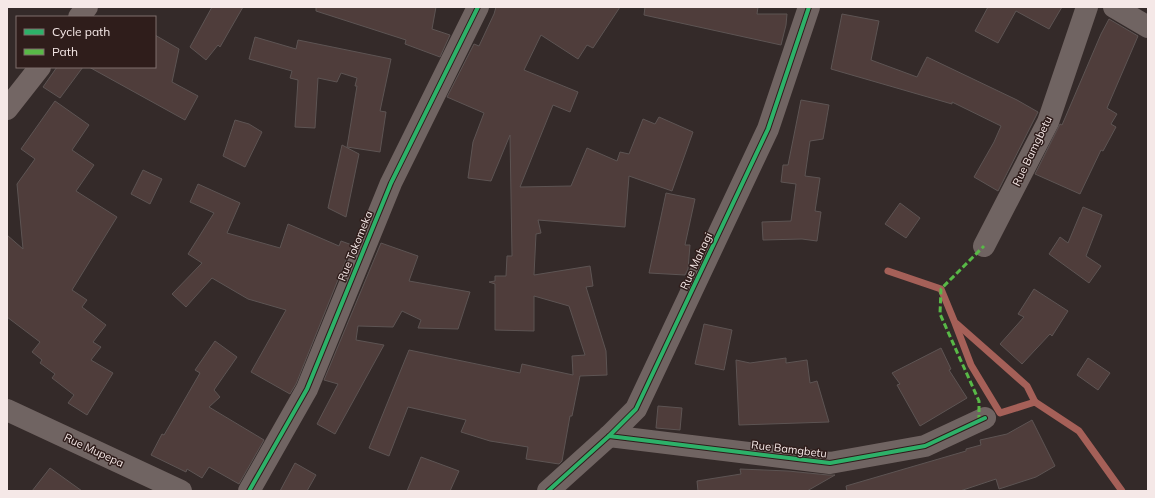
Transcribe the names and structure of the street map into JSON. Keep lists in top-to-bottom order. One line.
{"streets":{"street":["Rue Bamgbetu","Rue Tokomeka","Rue Mahagi","Rue Mupepa"]},"crossings":[["Rue Bamgbetu","Rue Mahagi"]],"legend":["Cycle path","Path"]}
